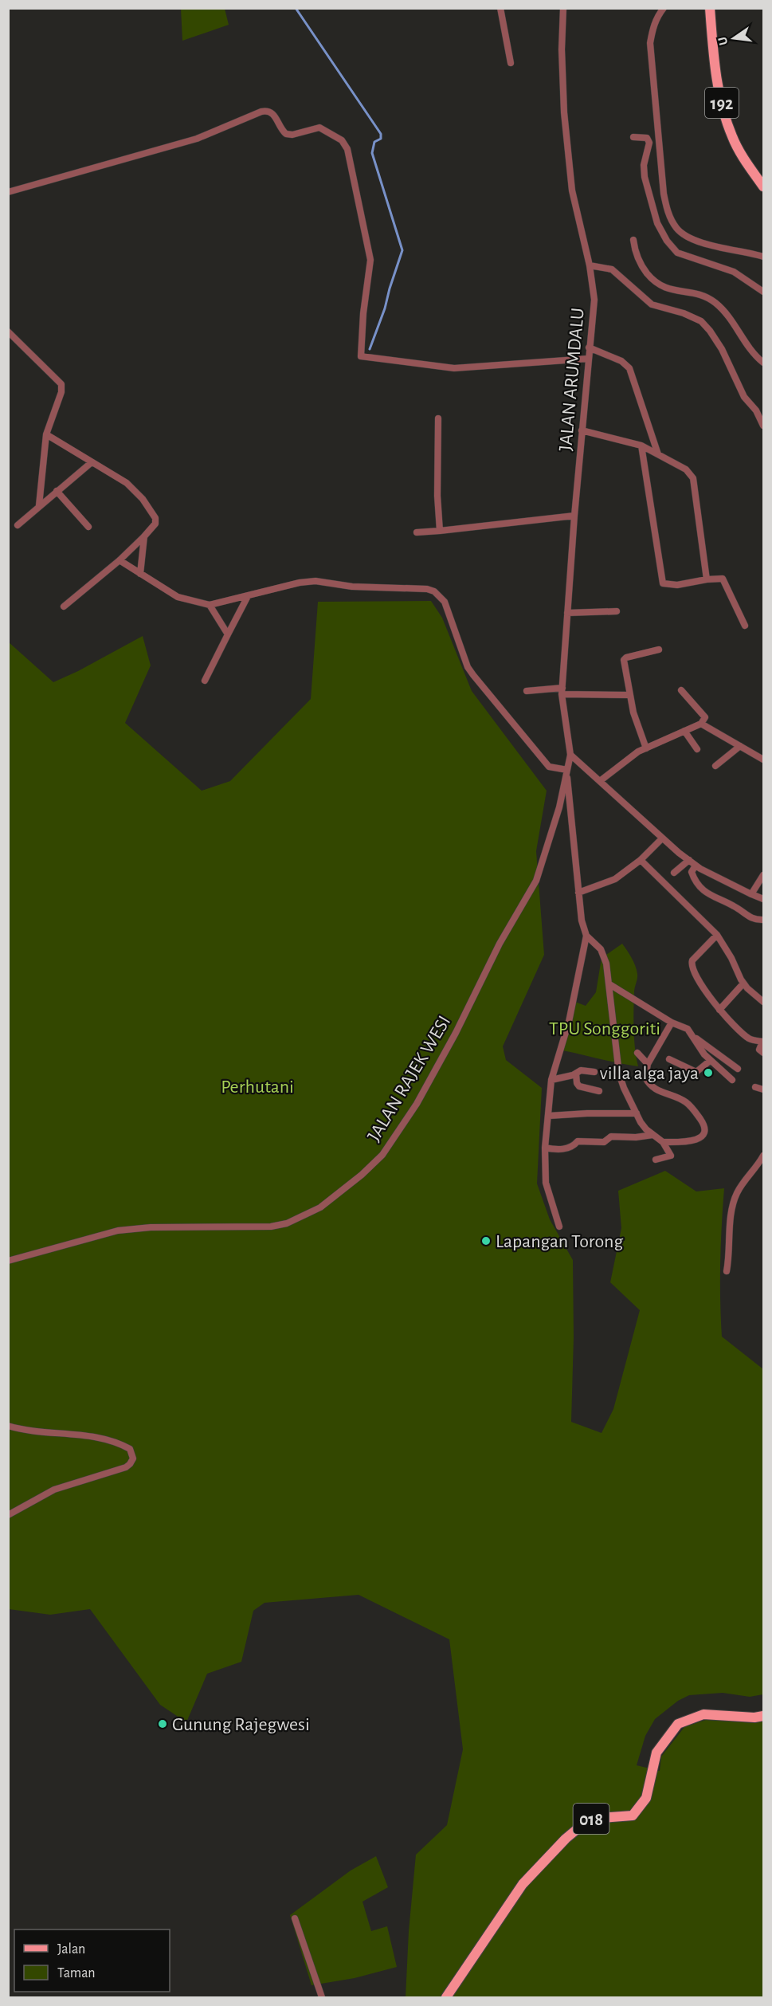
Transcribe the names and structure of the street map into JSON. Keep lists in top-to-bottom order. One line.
{"streets":{"main road":["192","018"],"street":["JALAN ARUMDALU","JALAN RAJEK WESI"]},"crossings":[["JALAN ARUMDALU","JALAN RAJEK WESI"]],"parks":["TPU Songgoriti","Perhutani"],"places":["villa alga jaya","Lapangan Torong","Gunung Rajegwesi"],"legend":["Jalan","Taman"],"north":"left"}
